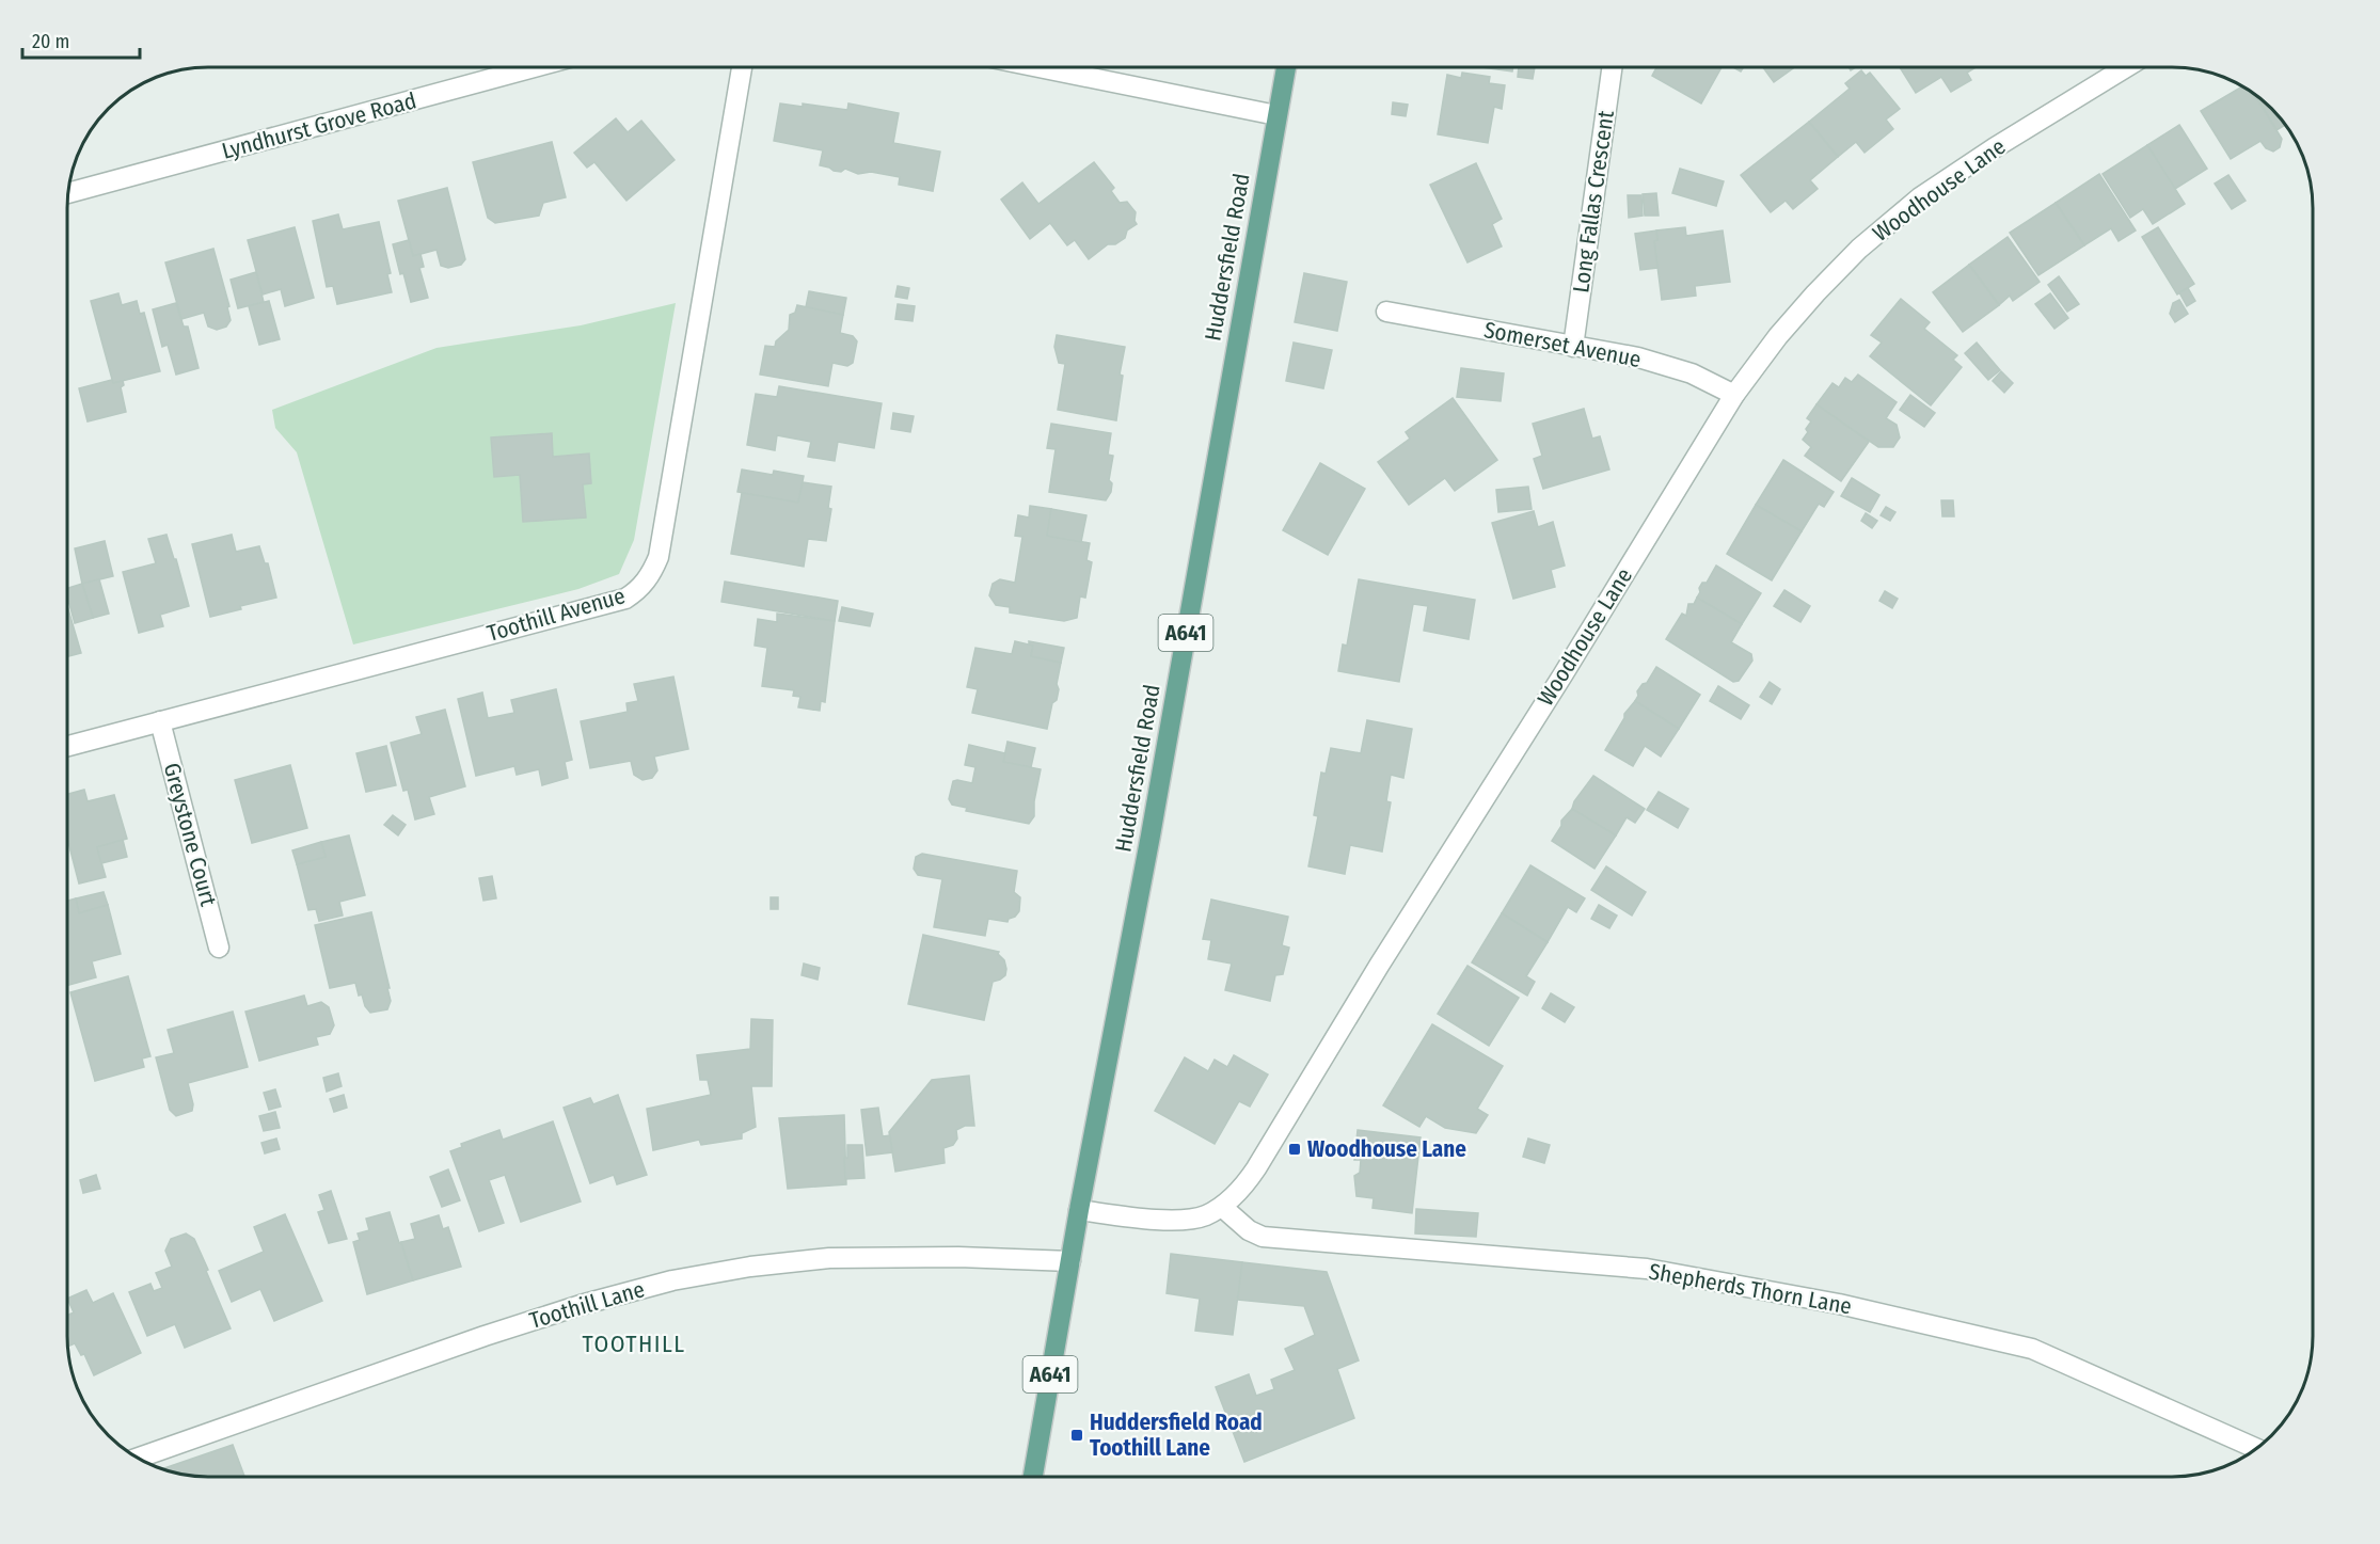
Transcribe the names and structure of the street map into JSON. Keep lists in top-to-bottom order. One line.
{"streets":{"main road":["Huddersfield Road","A641"],"street":["Lyndhurst Grove Road","Woodhouse Lane","Long Fallas Crescent","Somerset Avenue","Toothill Avenue","Greystone Court","Shepherds Thorn Lane","Toothill Lane"]},"crossings":[["Woodhouse Lane","Huddersfield Road"],["Woodhouse Lane","Somerset Avenue"],["Woodhouse Lane","Shepherds Thorn Lane"],["Long Fallas Crescent","Somerset Avenue"],["Huddersfield Road","Toothill Lane"],["Toothill Avenue","Greystone Court"]],"districts":["TOOTHILL"],"places":{"transit":["Woodhouse Lane","Huddersfield Road Toothill Lane"]},"scale_bar":"20 m"}
